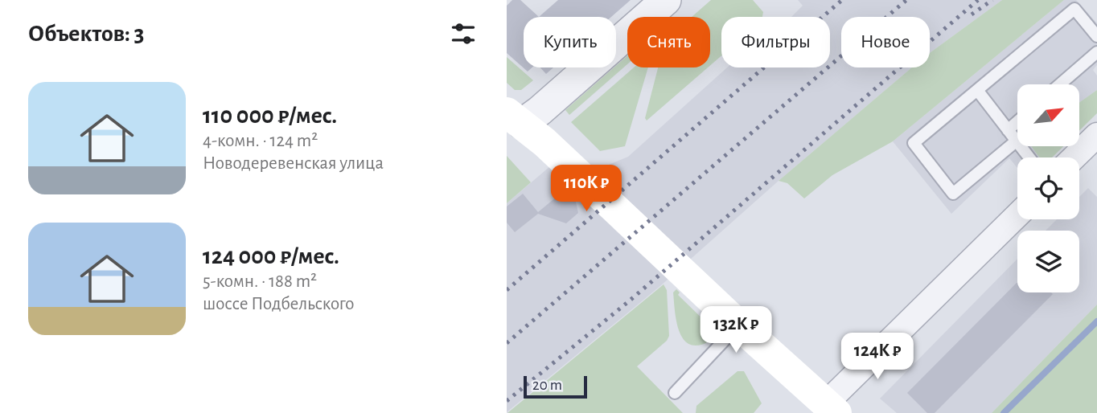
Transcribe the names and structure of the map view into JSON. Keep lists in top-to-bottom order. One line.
{"scale_bar":"20 m","north":"top right","page":{"heading":"Объектов: 3","chip":["Купить","Снять","Фильтры","Новое"],"list":[{"name":"110 000 ₽/мес.","note":"4-комн. · 124 m² · Новодеревенская улица"},{"name":"124 000 ₽/мес.","note":"5-комн. · 188 m² · шоссе Подбельского"}],"price":["110K ₽","132K ₽","124K ₽"],"scale":"20 m"}}
